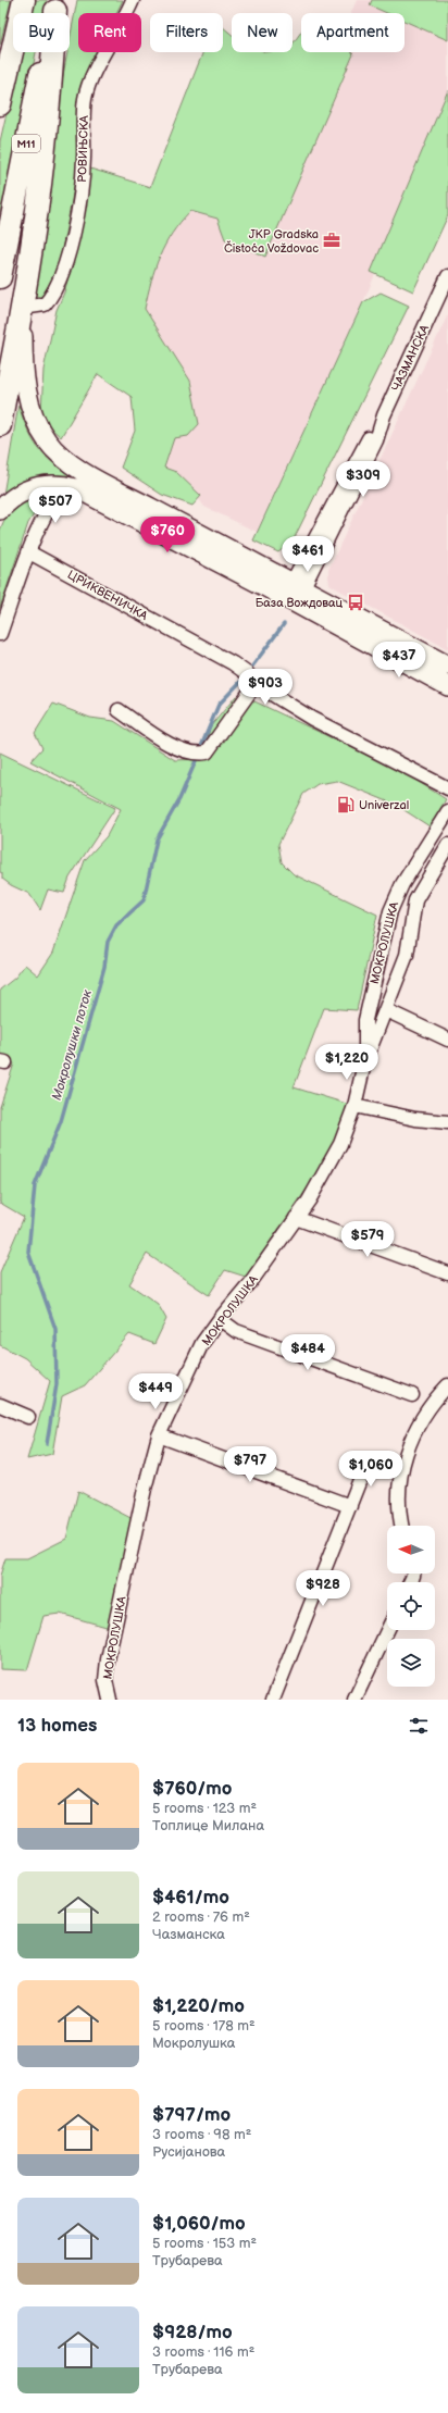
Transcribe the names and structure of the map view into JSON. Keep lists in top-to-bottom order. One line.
{"streets":{"highway":["M11"],"street":["РОВИЊСКА","ЧАЗМАНСКА","ЦРИКВЕНИЧКА","МОКРОЛУШКА"]},"water":["Мокролушки поток"],"places":{"office":["JKP Gradska Čistoća Voždovac"],"bus stop":["База Вождовац"],"fuel station":["Univerzal"]},"north":"left","page":{"chip":["Buy","Rent","Filters","New","Apartment"],"price":["$309","$507","$760","$461","$437","$903","$1,220","$579","$484","$449","$797","$1,060","$928"],"heading":"13 homes","list":[{"name":"$760/mo","note":"5 rooms · 123 m² · Топлице Милана"},{"name":"$461/mo","note":"2 rooms · 76 m² · Чазманска"},{"name":"$1,220/mo","note":"5 rooms · 178 m² · Мокролушка"},{"name":"$797/mo","note":"3 rooms · 98 m² · Русијанова"},{"name":"$1,060/mo","note":"5 rooms · 153 m² · Трубарева"},{"name":"$928/mo","note":"3 rooms · 116 m² · Трубарева"}]}}
